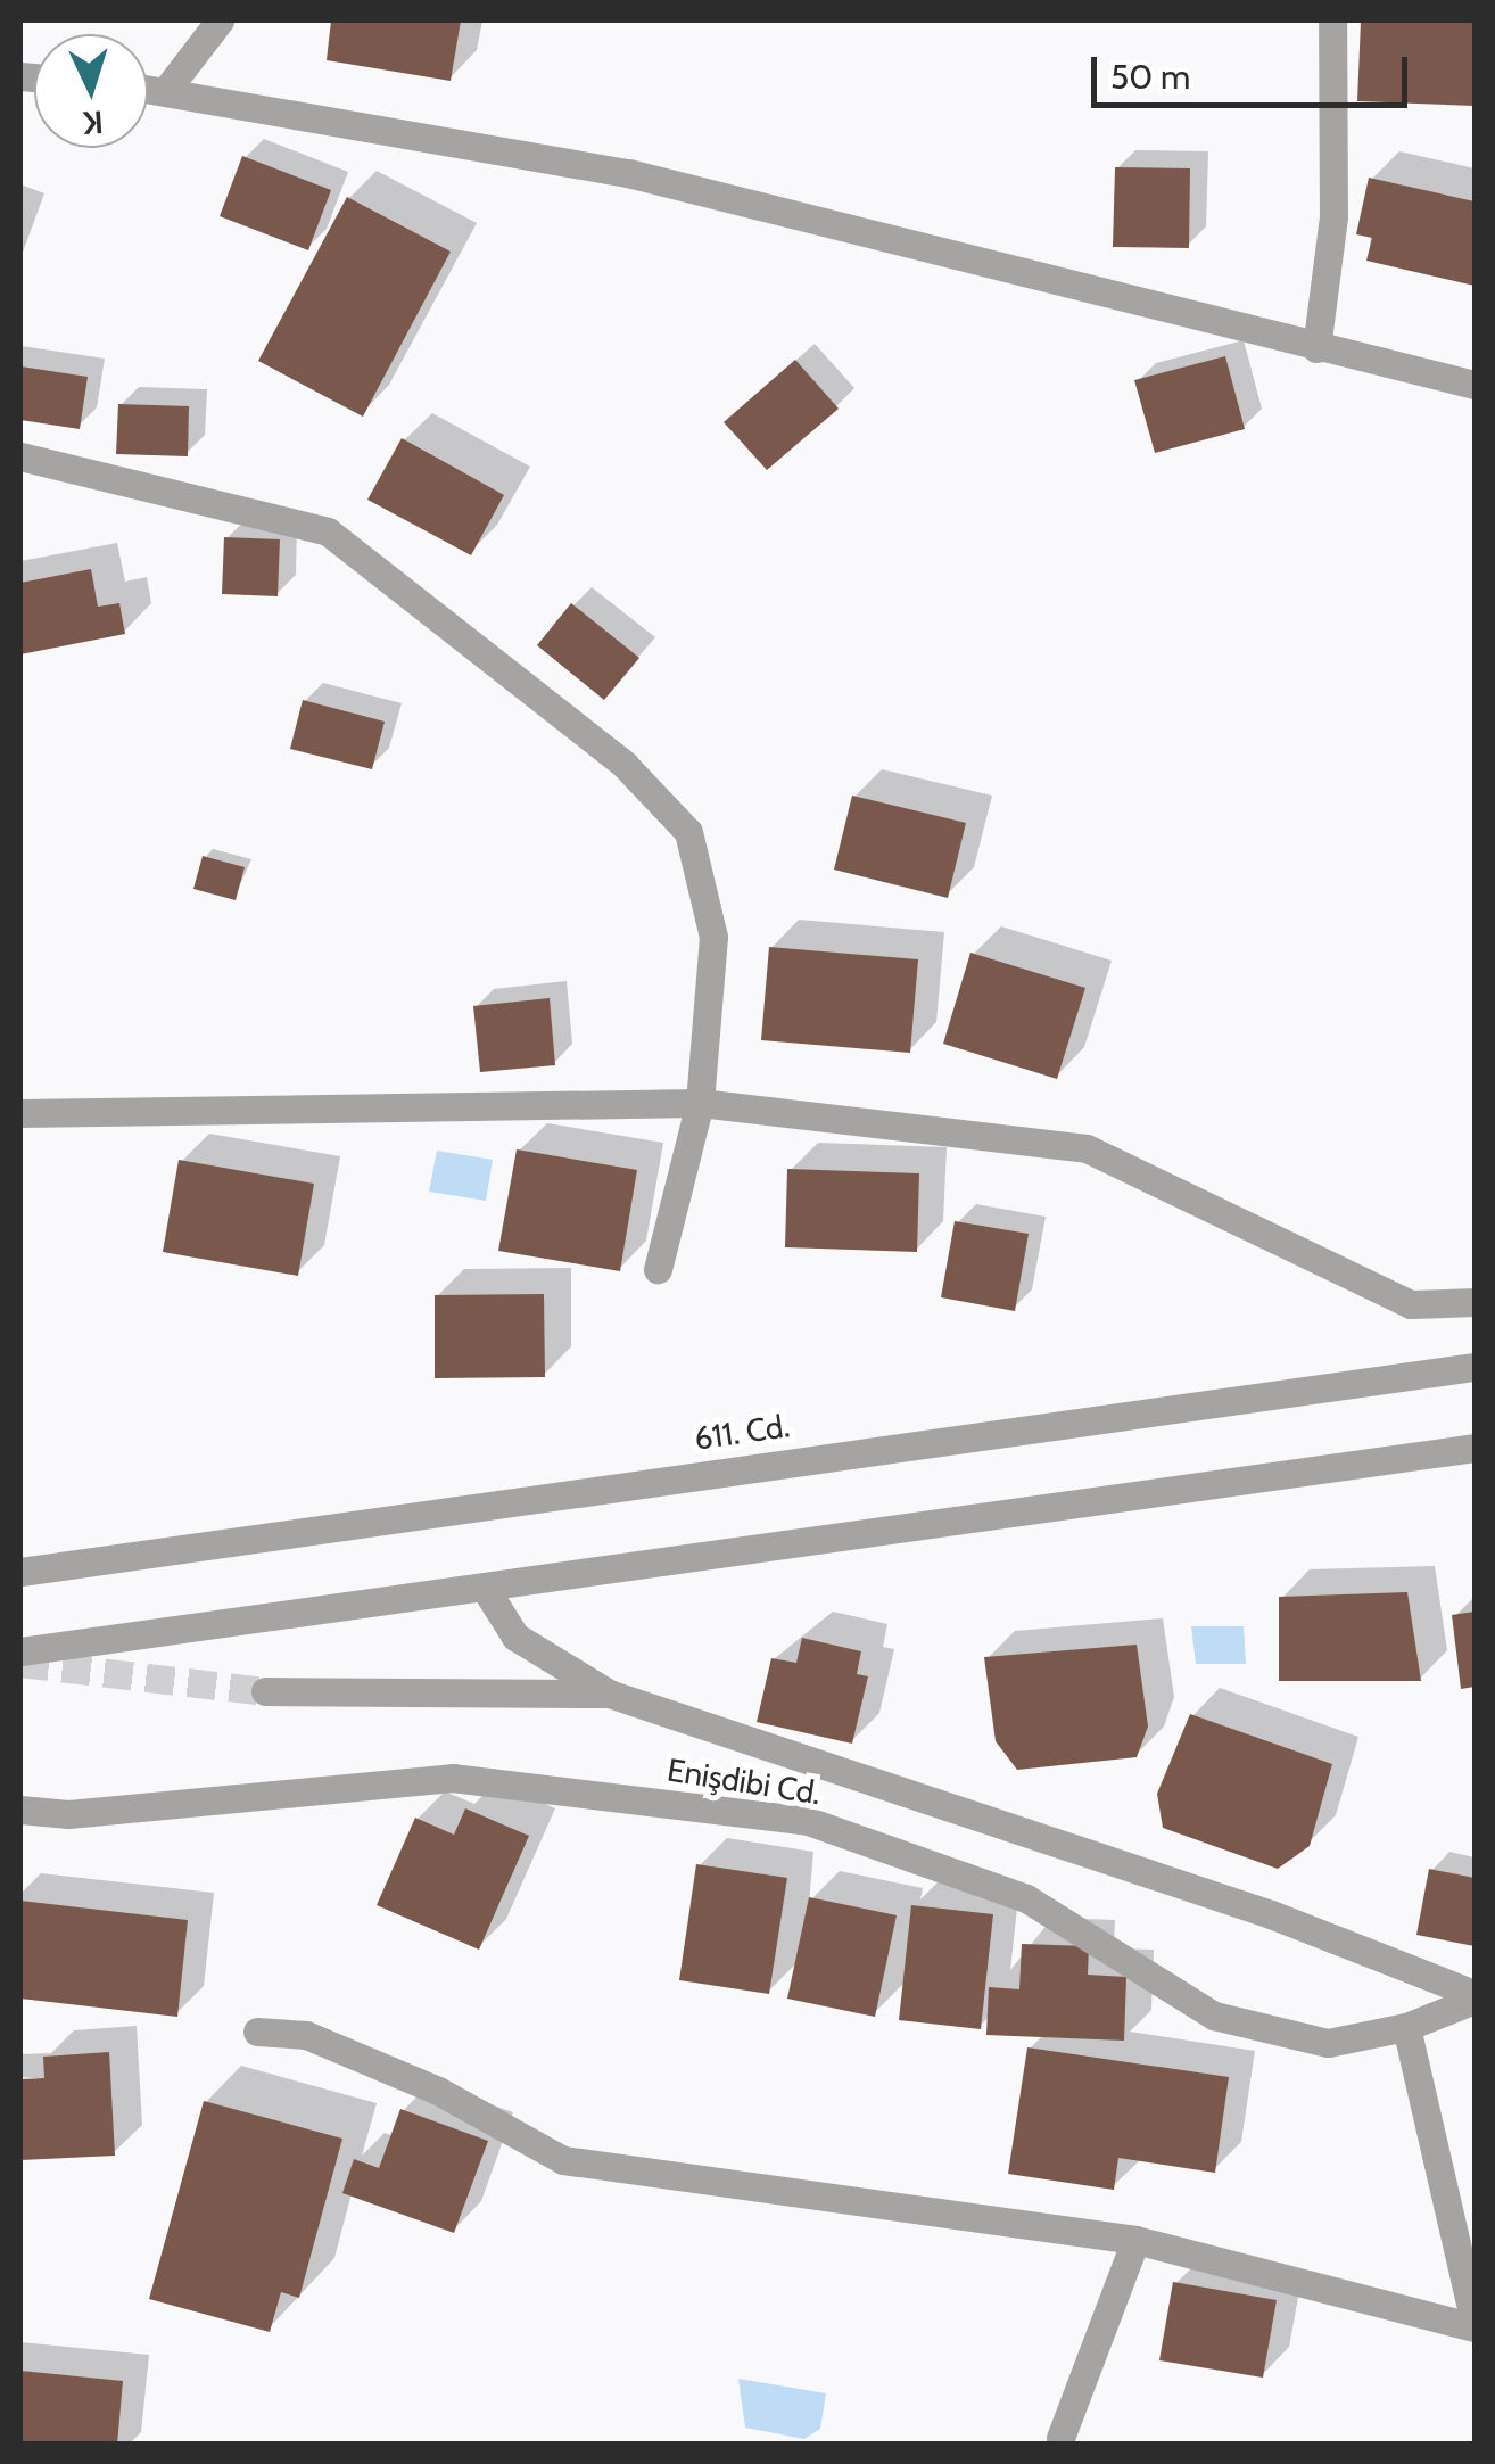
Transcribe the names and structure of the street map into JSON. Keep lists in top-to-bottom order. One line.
{"streets":{"street":["611. Cd.","Enişdibi Cd."]},"scale_bar":"50 m","north":"bottom"}
